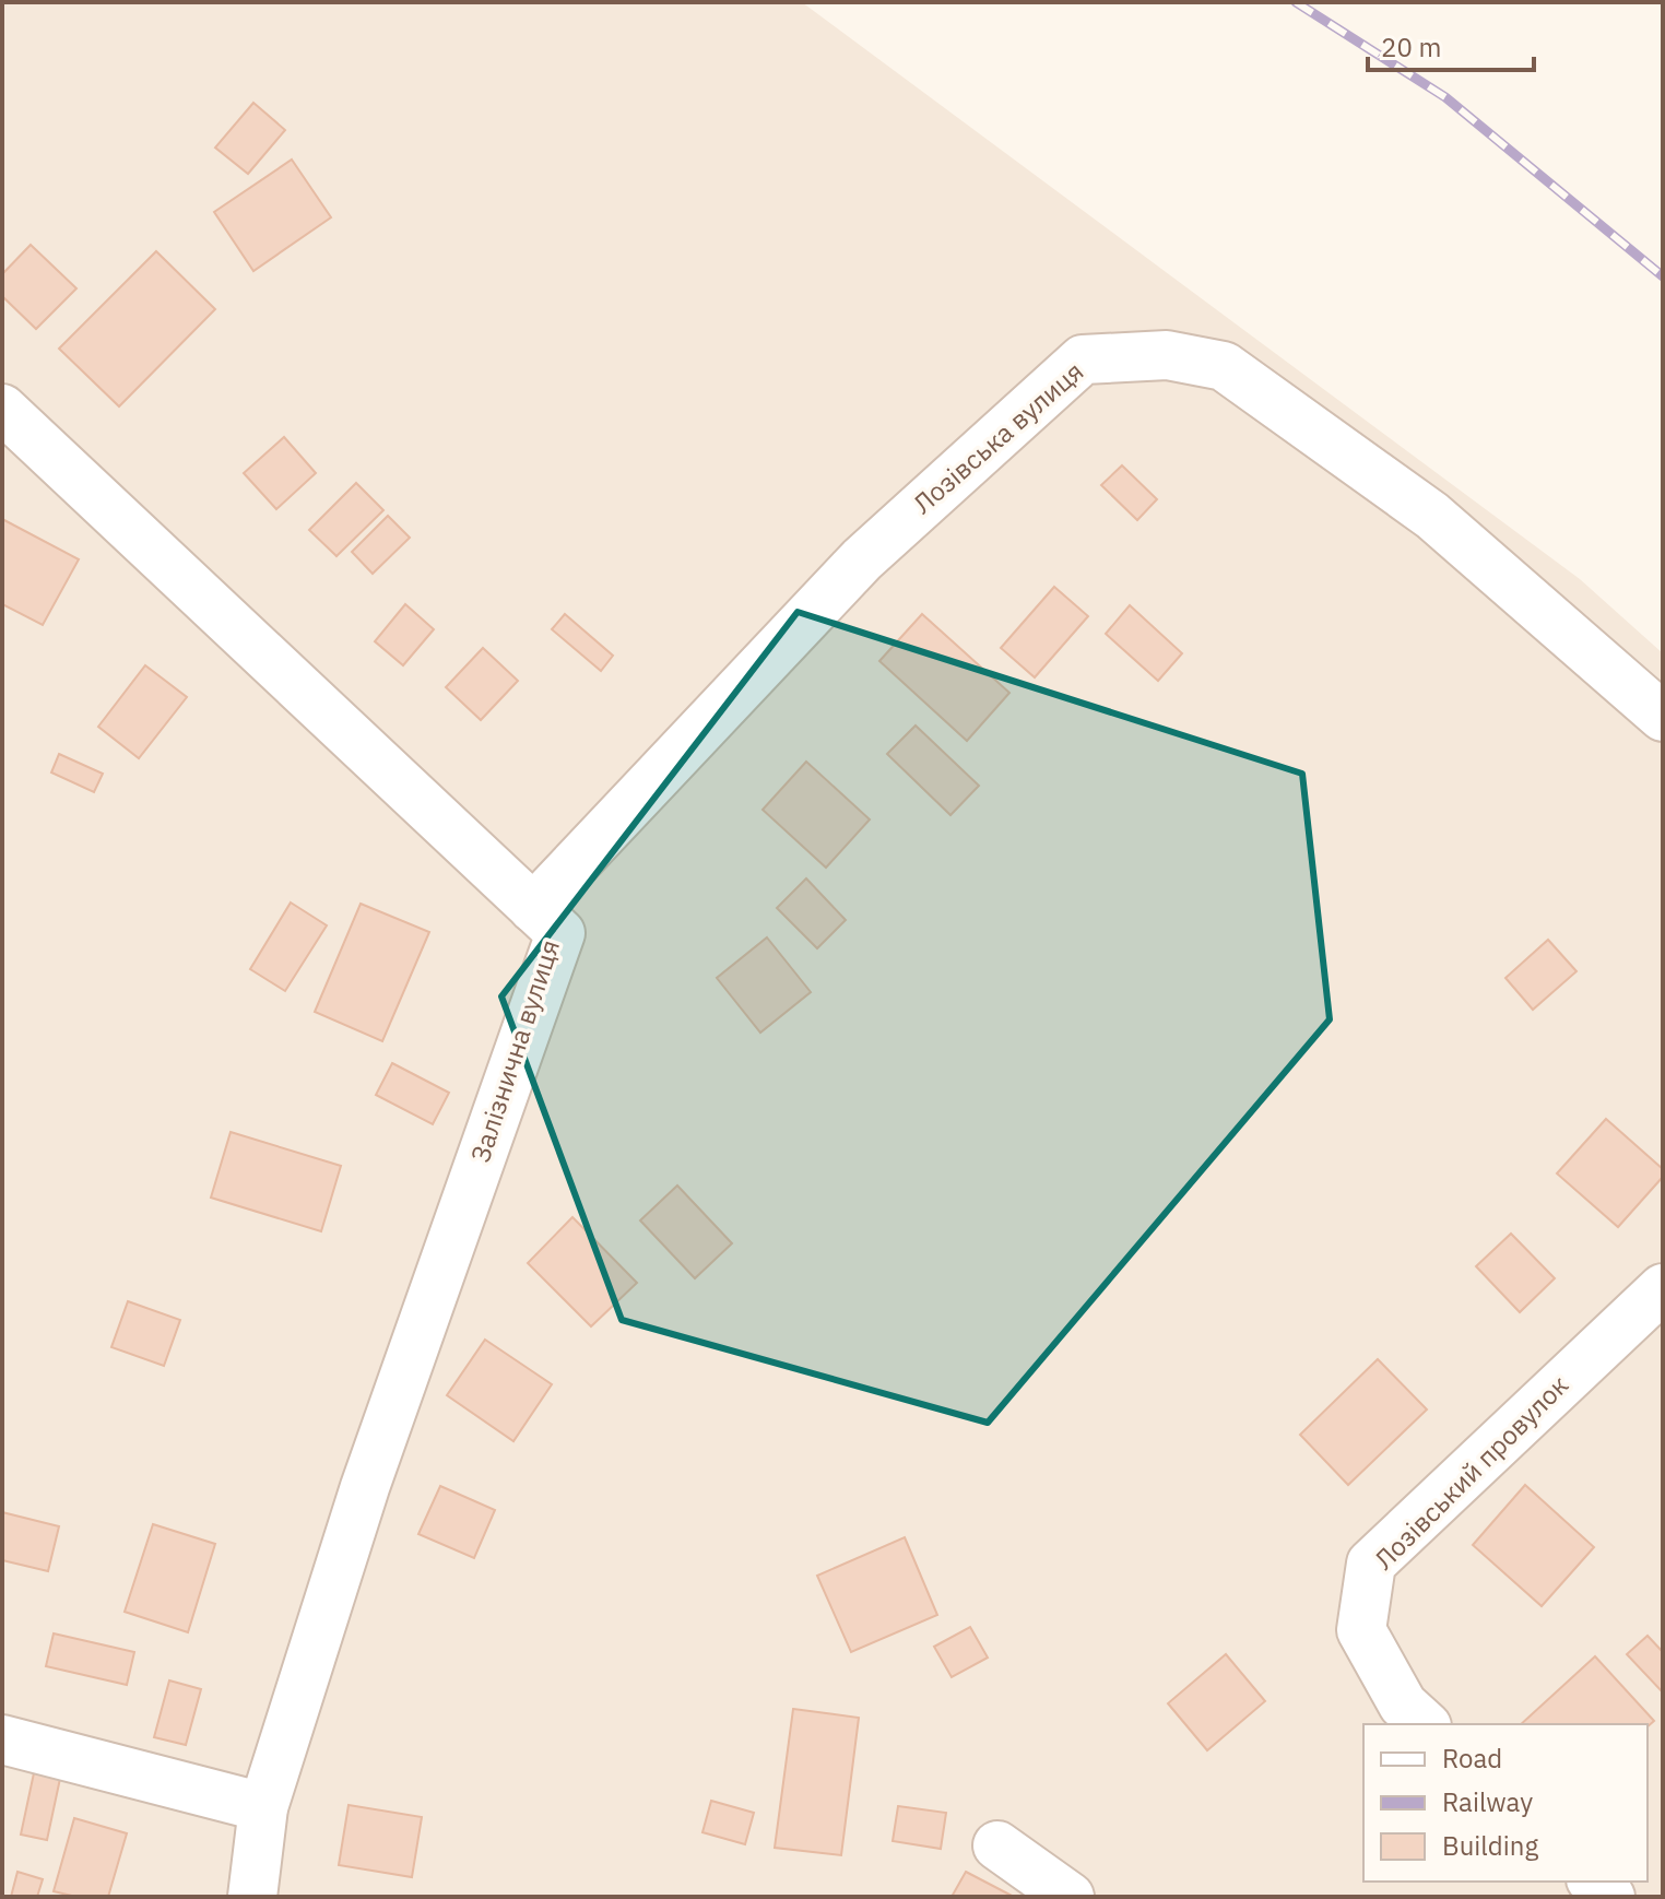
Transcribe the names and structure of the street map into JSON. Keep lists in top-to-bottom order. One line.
{"streets":{"street":["Лозівська вулиця","Залізнична вулиця","Лозівський провулок"]},"crossings":[["Лозівська вулиця","Залізнична вулиця"]],"legend":["Road","Railway","Building"],"scale_bar":"20 m"}
